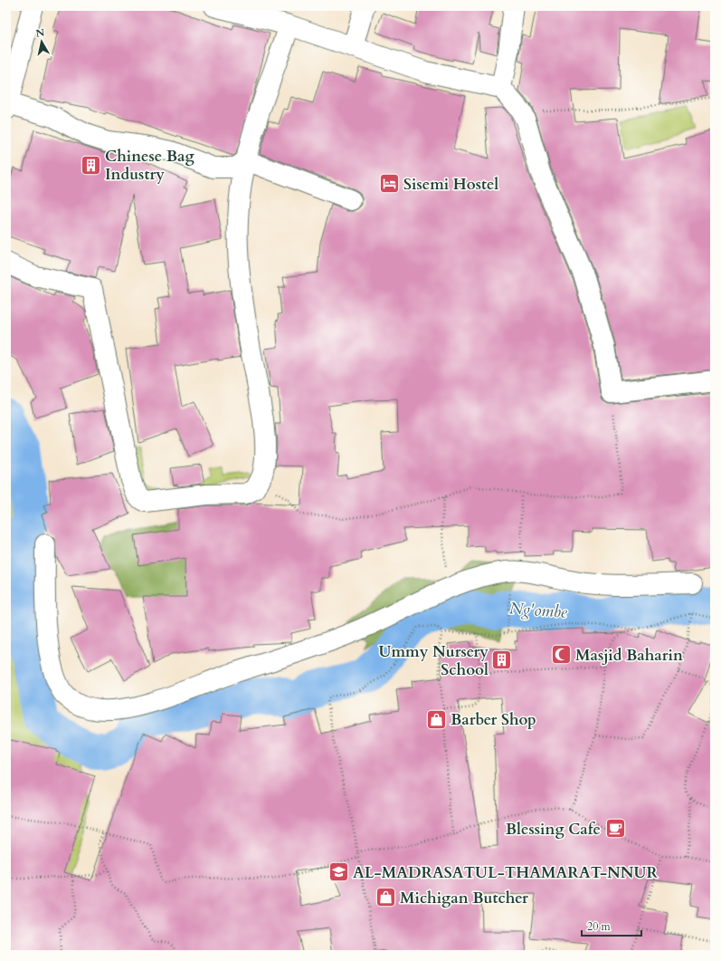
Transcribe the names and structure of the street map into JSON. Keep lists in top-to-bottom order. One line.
{"water":["Ng'ombe"],"places":{"building":["Chinese Bag Industry","Ummy Nursery School"],"hotel":["Sisemi Hostel"],"mosque":["Masjid Baharin"],"shop":["Barber Shop","Michigan Butcher"],"cafe":["Blessing Cafe"],"school or university":["AL-MADRASATUL-THAMARAT-NNUR"]},"scale_bar":"20 m","north":"top"}
